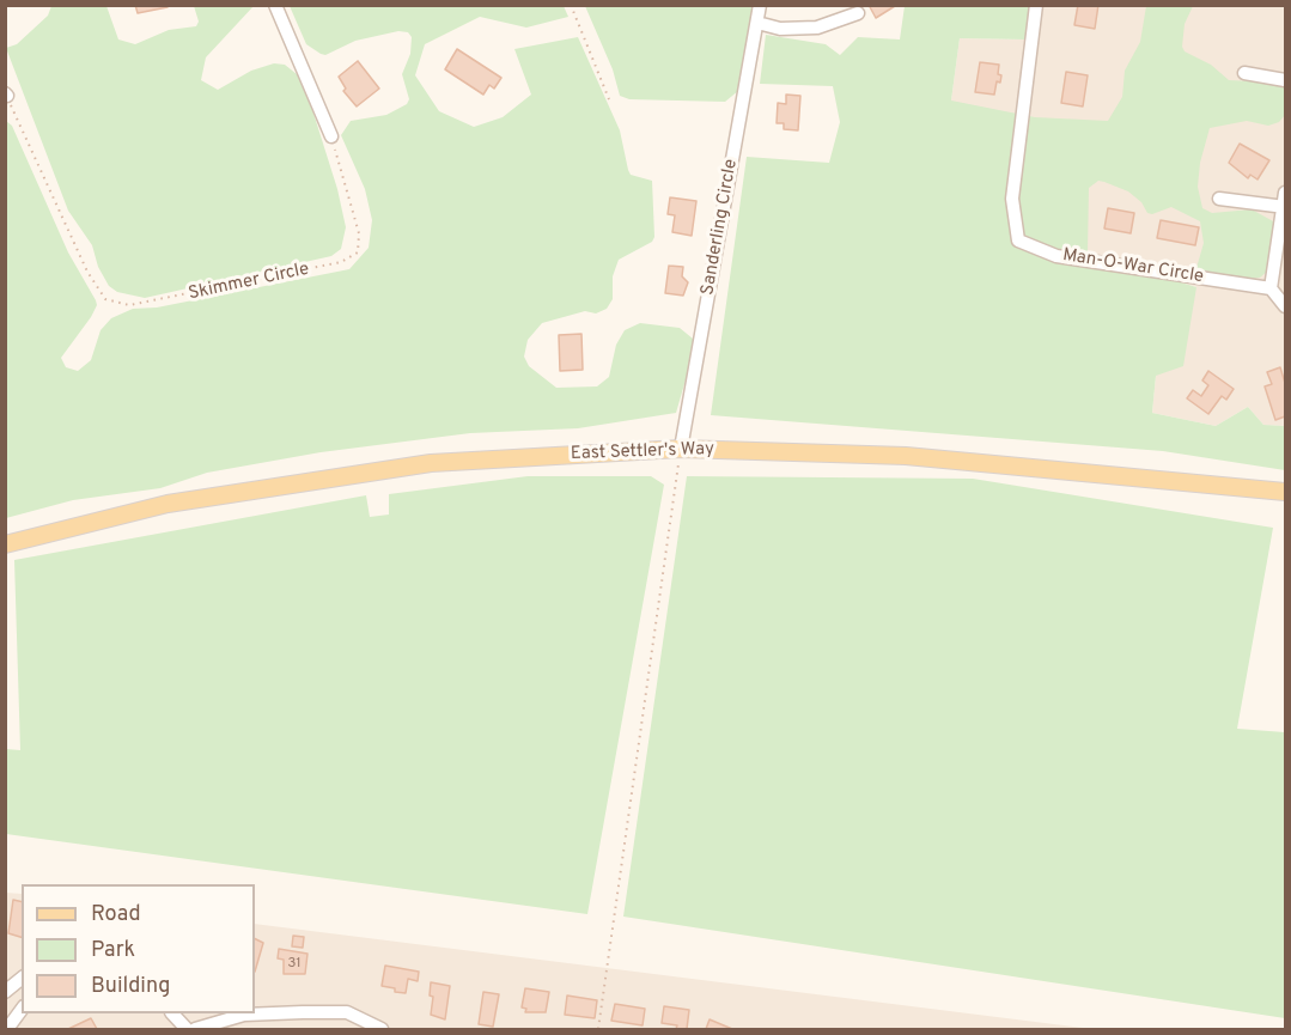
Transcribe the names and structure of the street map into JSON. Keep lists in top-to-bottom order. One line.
{"streets":{"main road":["East Settler's Way"],"street":["Sanderling Circle","Man-O-War Circle"],"path":["Skimmer Circle"]},"crossings":[["Sanderling Circle","East Settler's Way"]],"house_numbers":["31"],"legend":["Road","Park","Building"]}
